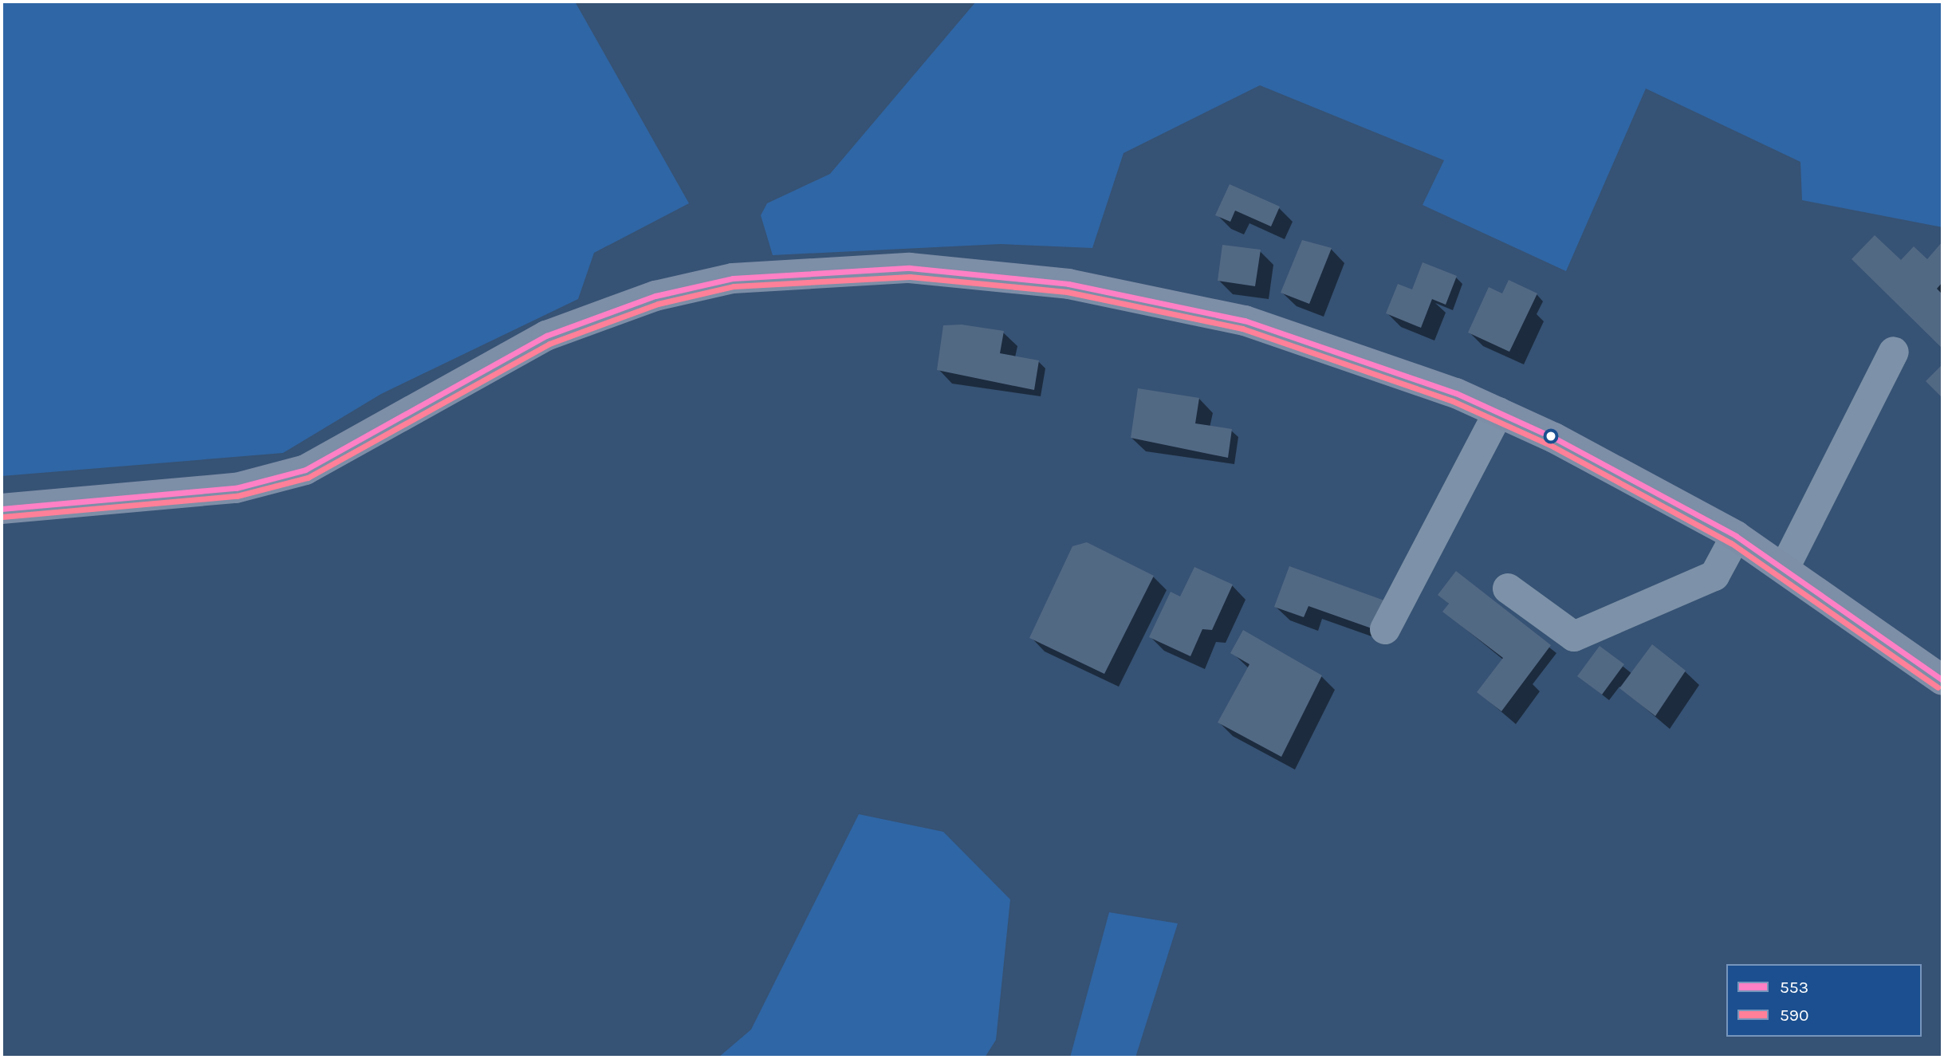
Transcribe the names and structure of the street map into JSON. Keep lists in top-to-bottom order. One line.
{"lines":["transit line 553","transit line 590"],"legend":["553","590"]}
